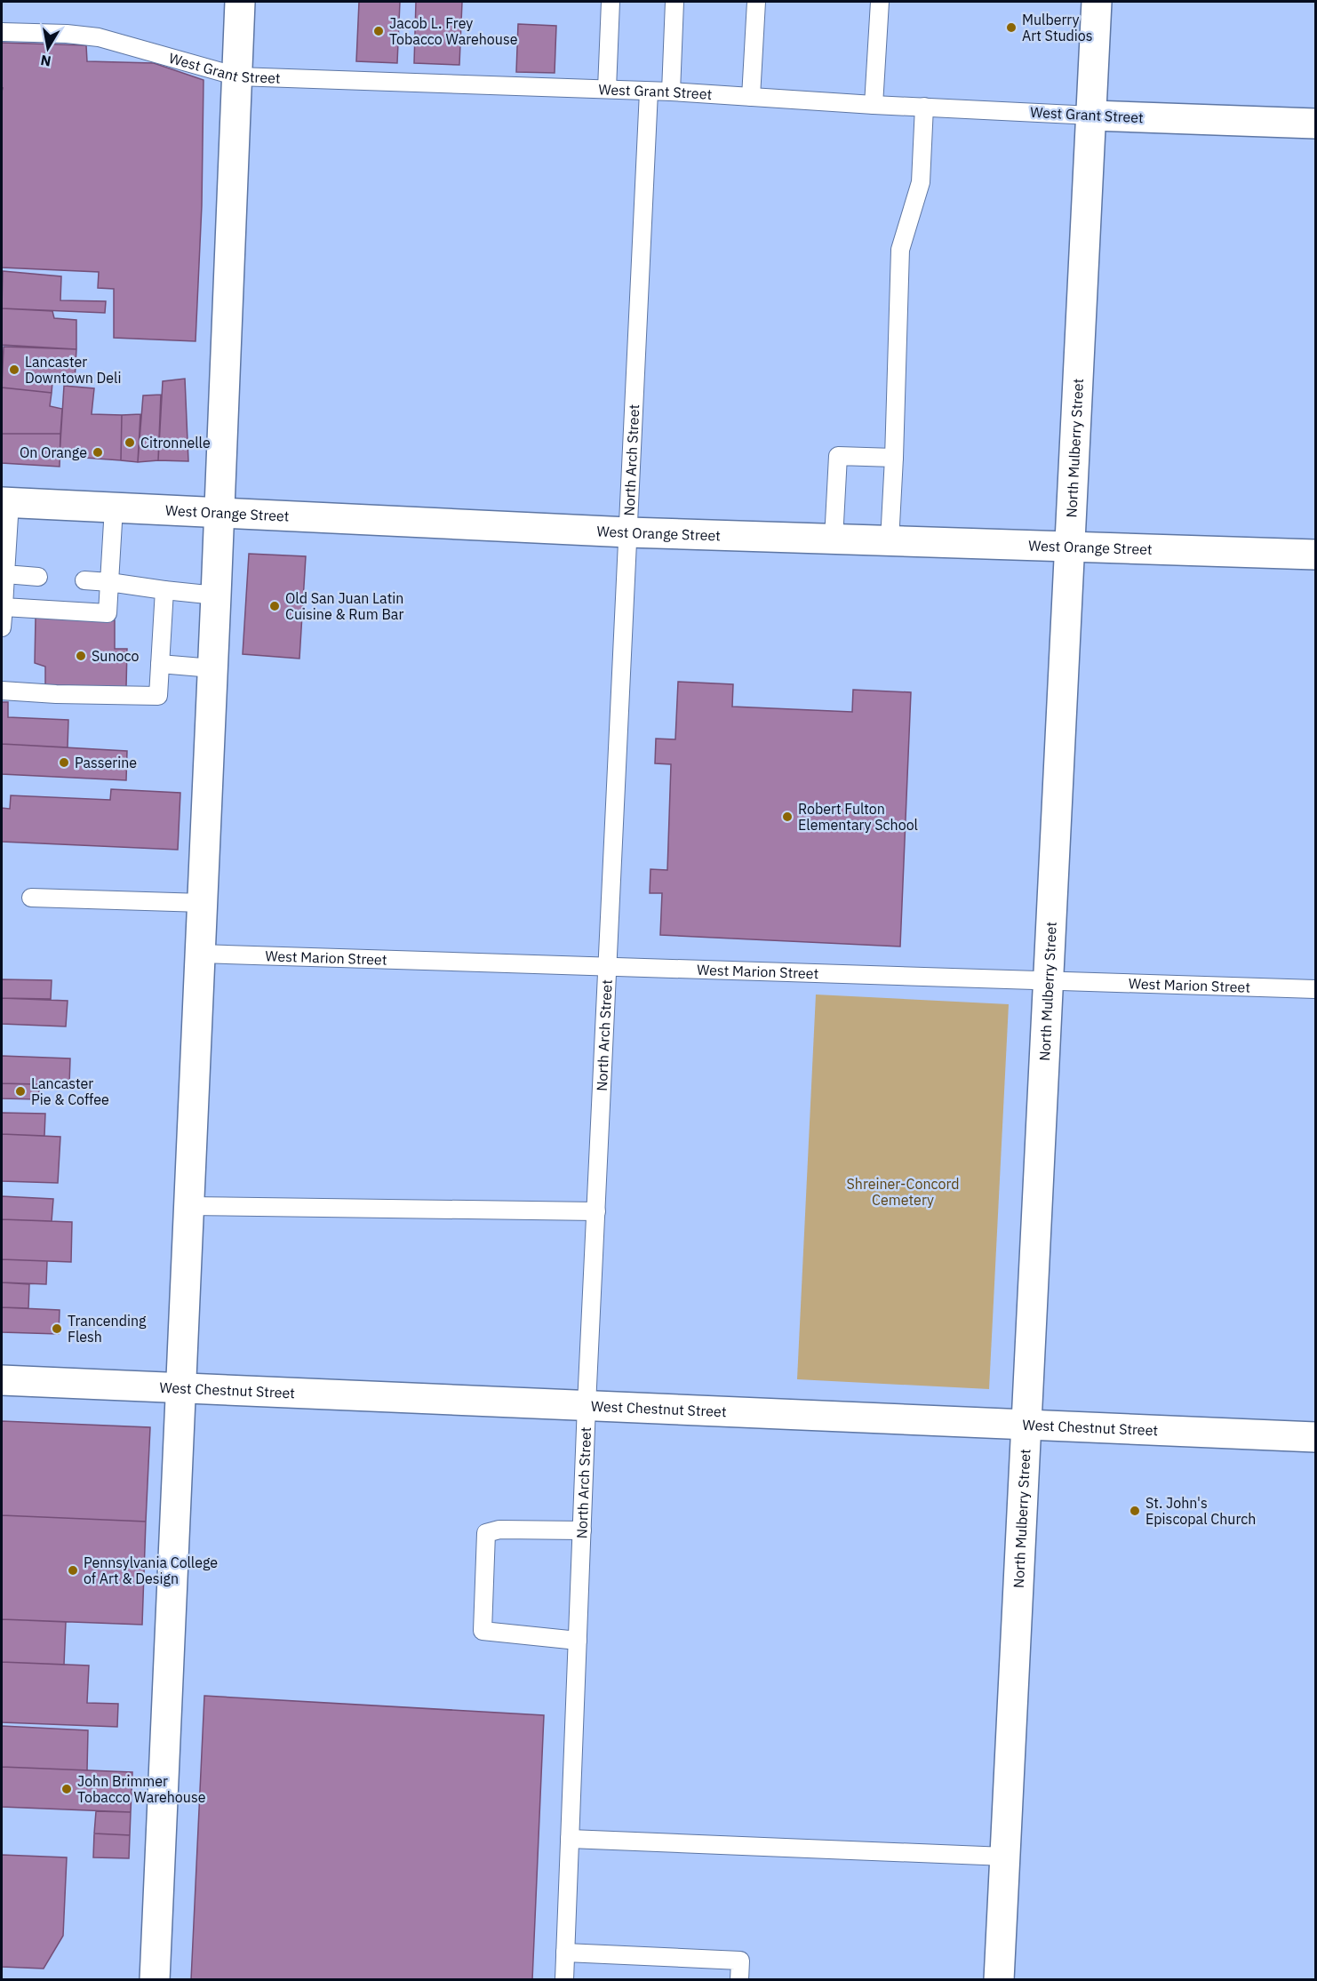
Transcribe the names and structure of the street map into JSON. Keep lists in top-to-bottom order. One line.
{"streets":{"street":["West Grant Street","North Mulberry Street","West Orange Street","West Chestnut Street"],"lane":["North Arch Street","West Marion Street"]},"crossings":[["West Grant Street","North Mulberry Street"],["West Grant Street","North Arch Street"],["North Mulberry Street","West Orange Street"],["North Mulberry Street","West Marion Street"],["North Mulberry Street","West Chestnut Street"],["North Arch Street","West Orange Street"],["North Arch Street","West Marion Street"],["North Arch Street","West Chestnut Street"]],"parks":["Shreiner-Concord Cemetery"],"places":["Mulberry Art Studios","Jacob L. Frey Tobacco Warehouse","Lancaster Downtown Deli","Citronnelle","On Orange","Old San Juan Latin Cuisine & Rum Bar","Sunoco","Passerine","Robert Fulton Elementary School","Lancaster Pie & Coffee","Trancending Flesh","St. John's Episcopal Church","Pennsylvania College of Art & Design","John Brimmer Tobacco Warehouse"],"north":"bottom"}
